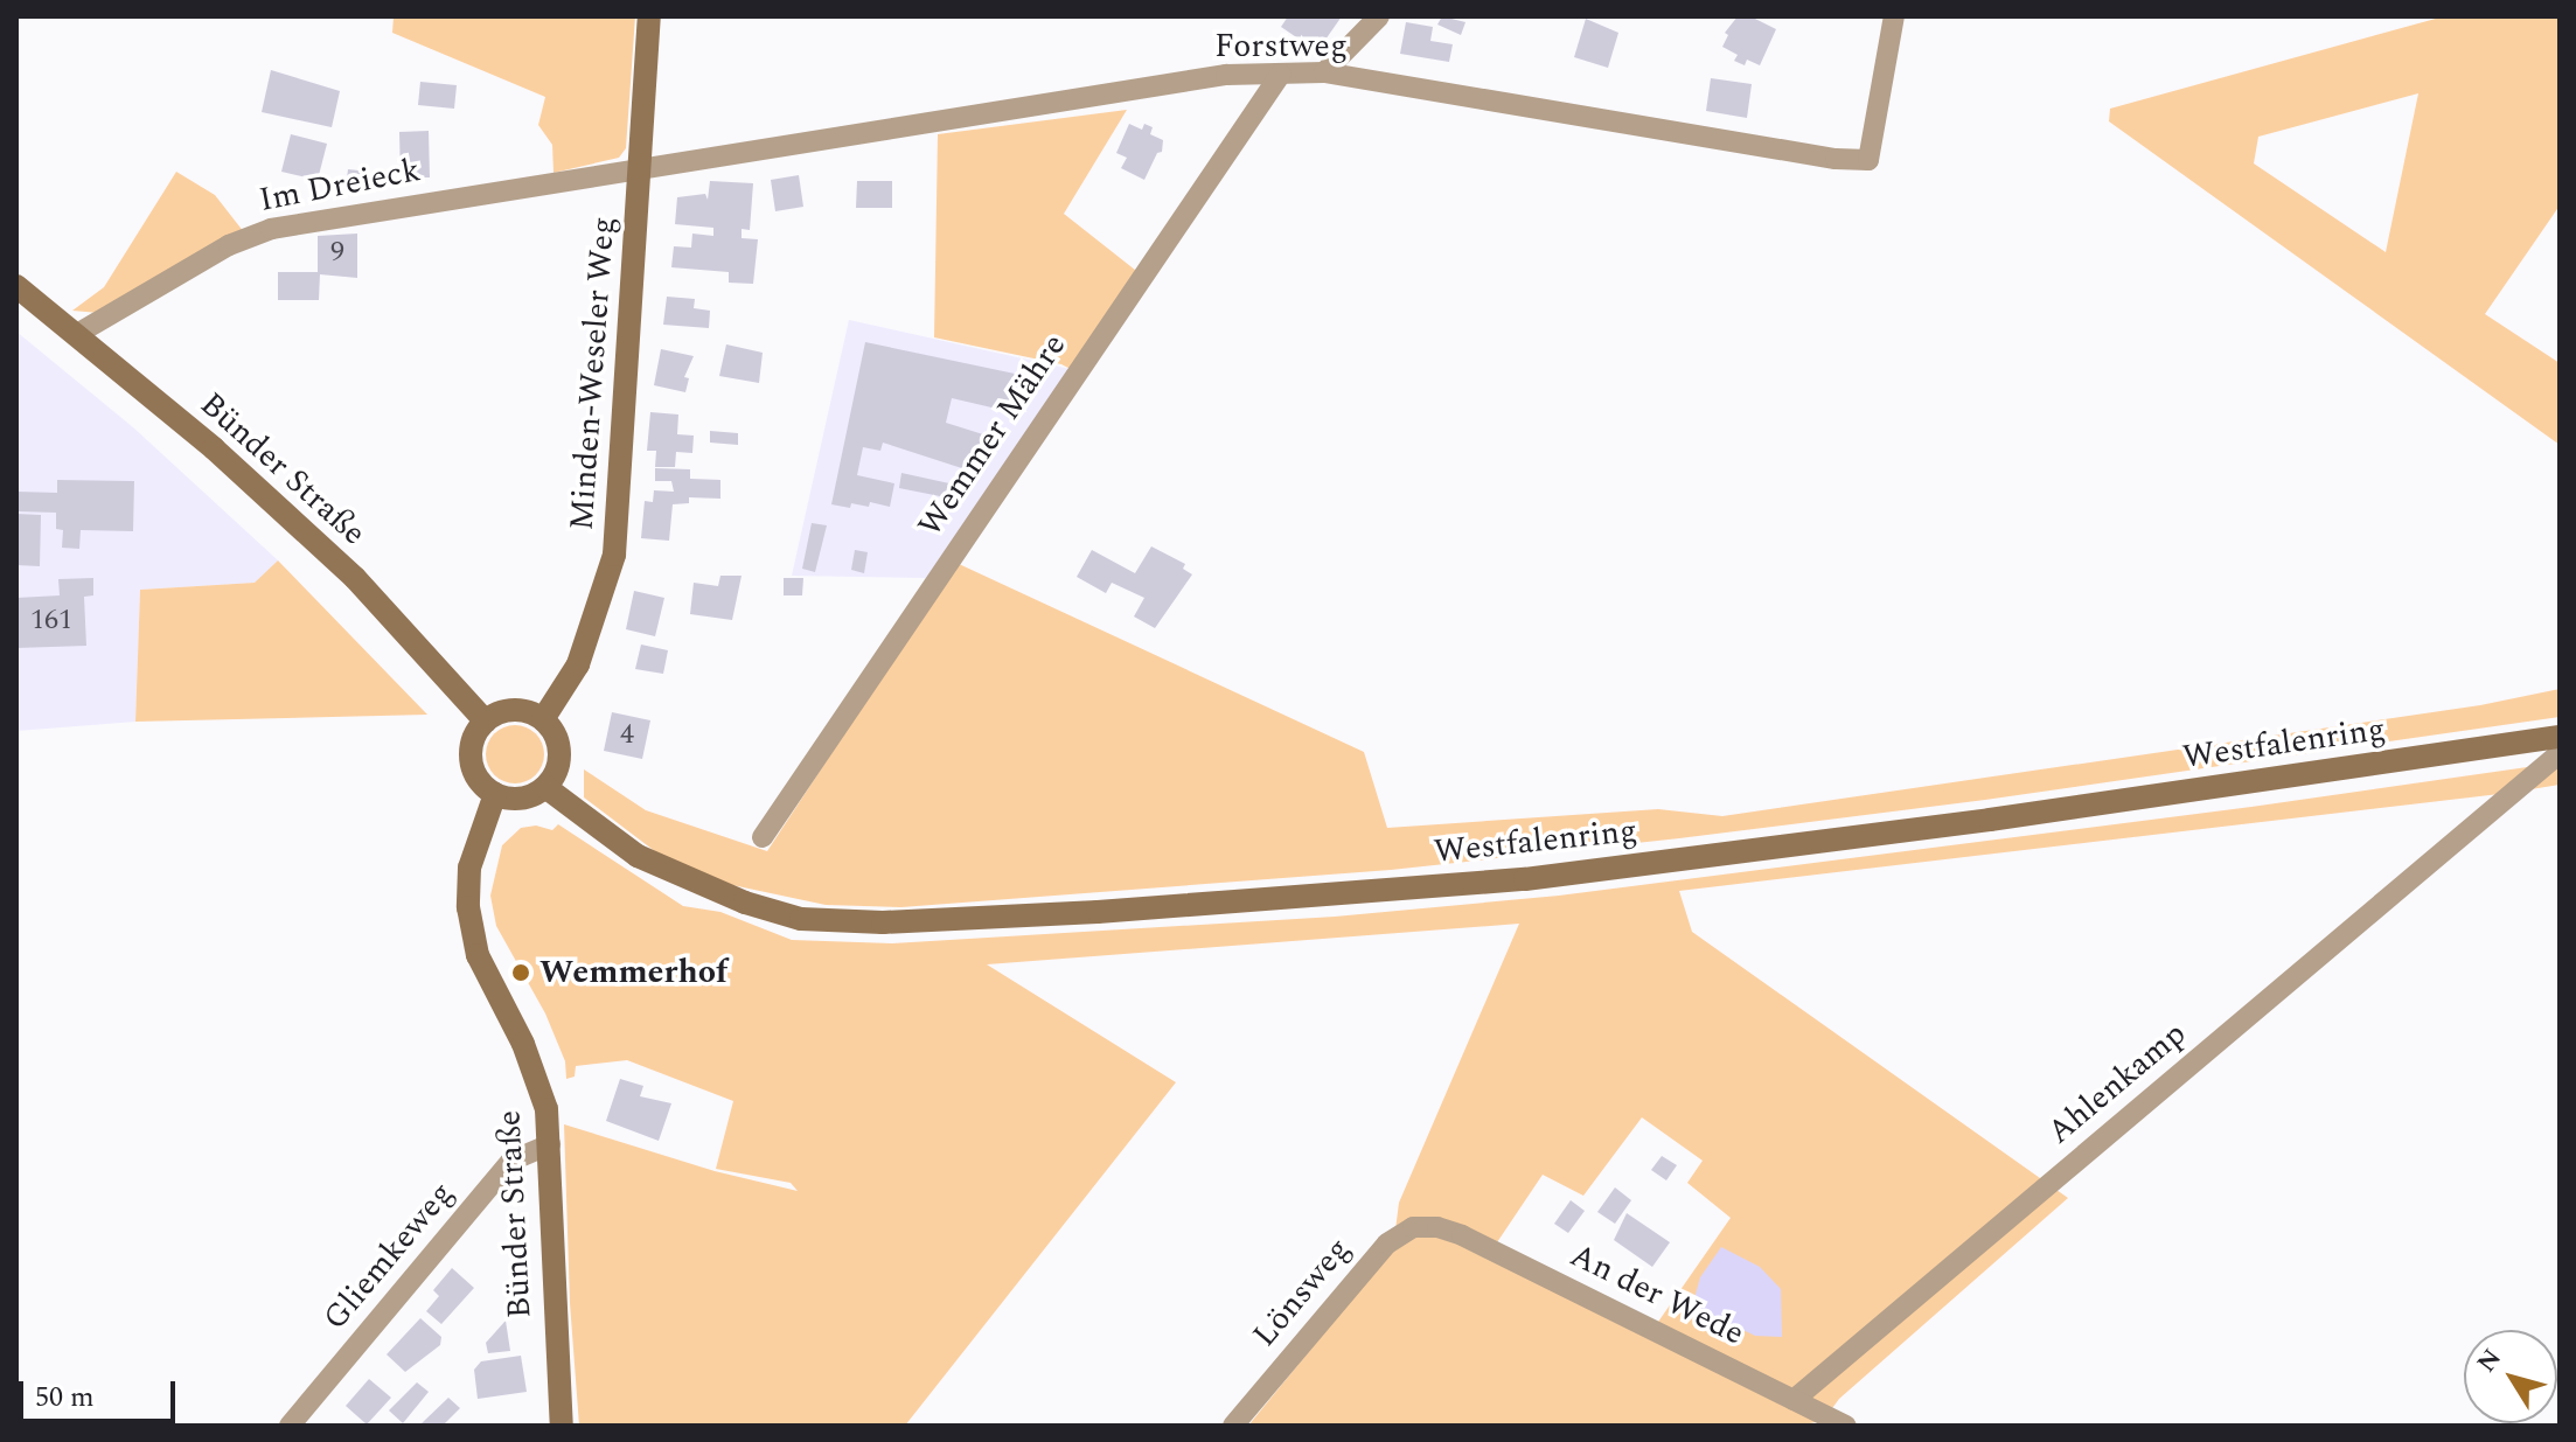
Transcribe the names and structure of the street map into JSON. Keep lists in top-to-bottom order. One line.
{"streets":{"main road":["Minden-Weseler Weg","Bünder Straße","Westfalenring"],"street":["Forstweg","Im Dreieck","Wemmer Mähre","Ahlenkamp","Gliemkeweg","Lönsweg","An der Wede"]},"crossings":[["Forstweg","Im Dreieck"],["Forstweg","Minden-Weseler Weg"],["Forstweg","Wemmer Mähre"],["Im Dreieck","Minden-Weseler Weg"],["Im Dreieck","Bünder Straße"],["Minden-Weseler Weg","Bünder Straße"],["Minden-Weseler Weg","Westfalenring"],["Bünder Straße","Westfalenring"],["Bünder Straße","Gliemkeweg"],["Ahlenkamp","An der Wede"],["Lönsweg","An der Wede"]],"places":["Wemmerhof"],"house_numbers":["9","161","4"],"scale_bar":"50 m","north":"top left"}
